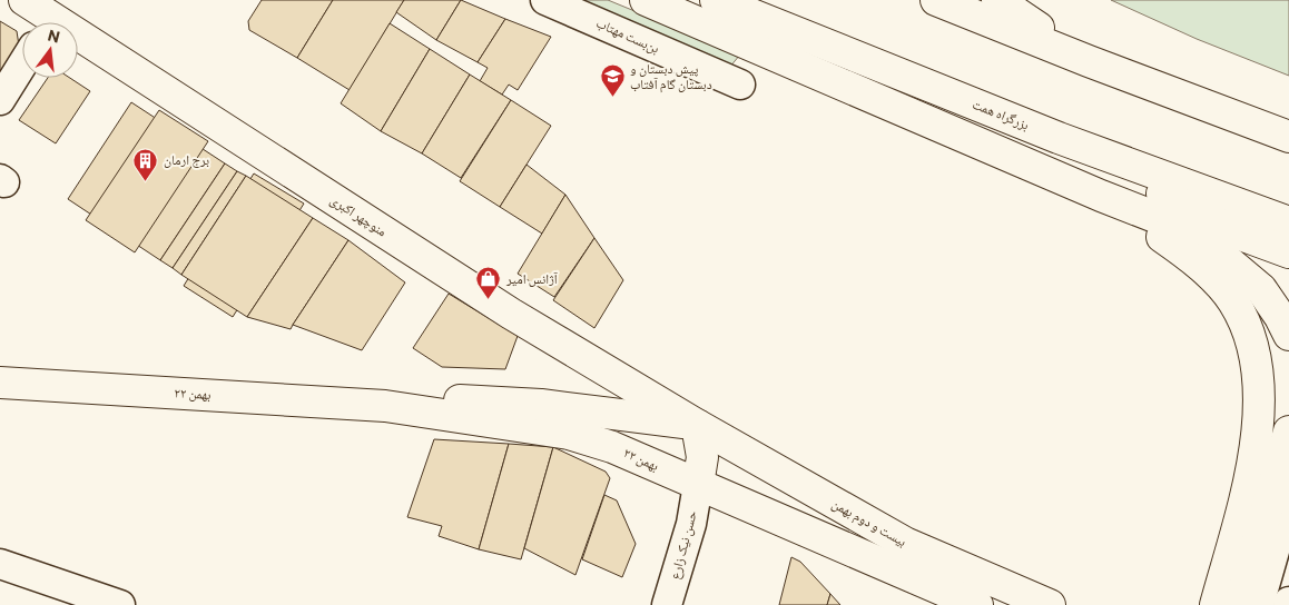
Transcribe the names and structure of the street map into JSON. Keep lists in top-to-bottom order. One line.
{"streets":{"main road":["بزرگراه همت","منوچهر اکبری","۲۲ بهمن","بیست و دوم بهمن"],"street":["بن‌بست مهتاب","حسن نیک زارع"]},"crossings":[["منوچهر اکبری","۲۲ بهمن"],["منوچهر اکبری","بیست و دوم بهمن"],["۲۲ بهمن","بیست و دوم بهمن"],["۲۲ بهمن","حسن نیک زارع"]],"places":{"school or university":["پیش دبستان و دبستان گام آفتاب"],"building":["برج ارمان"],"shop":["آژانس امیر"]},"north":"top"}
